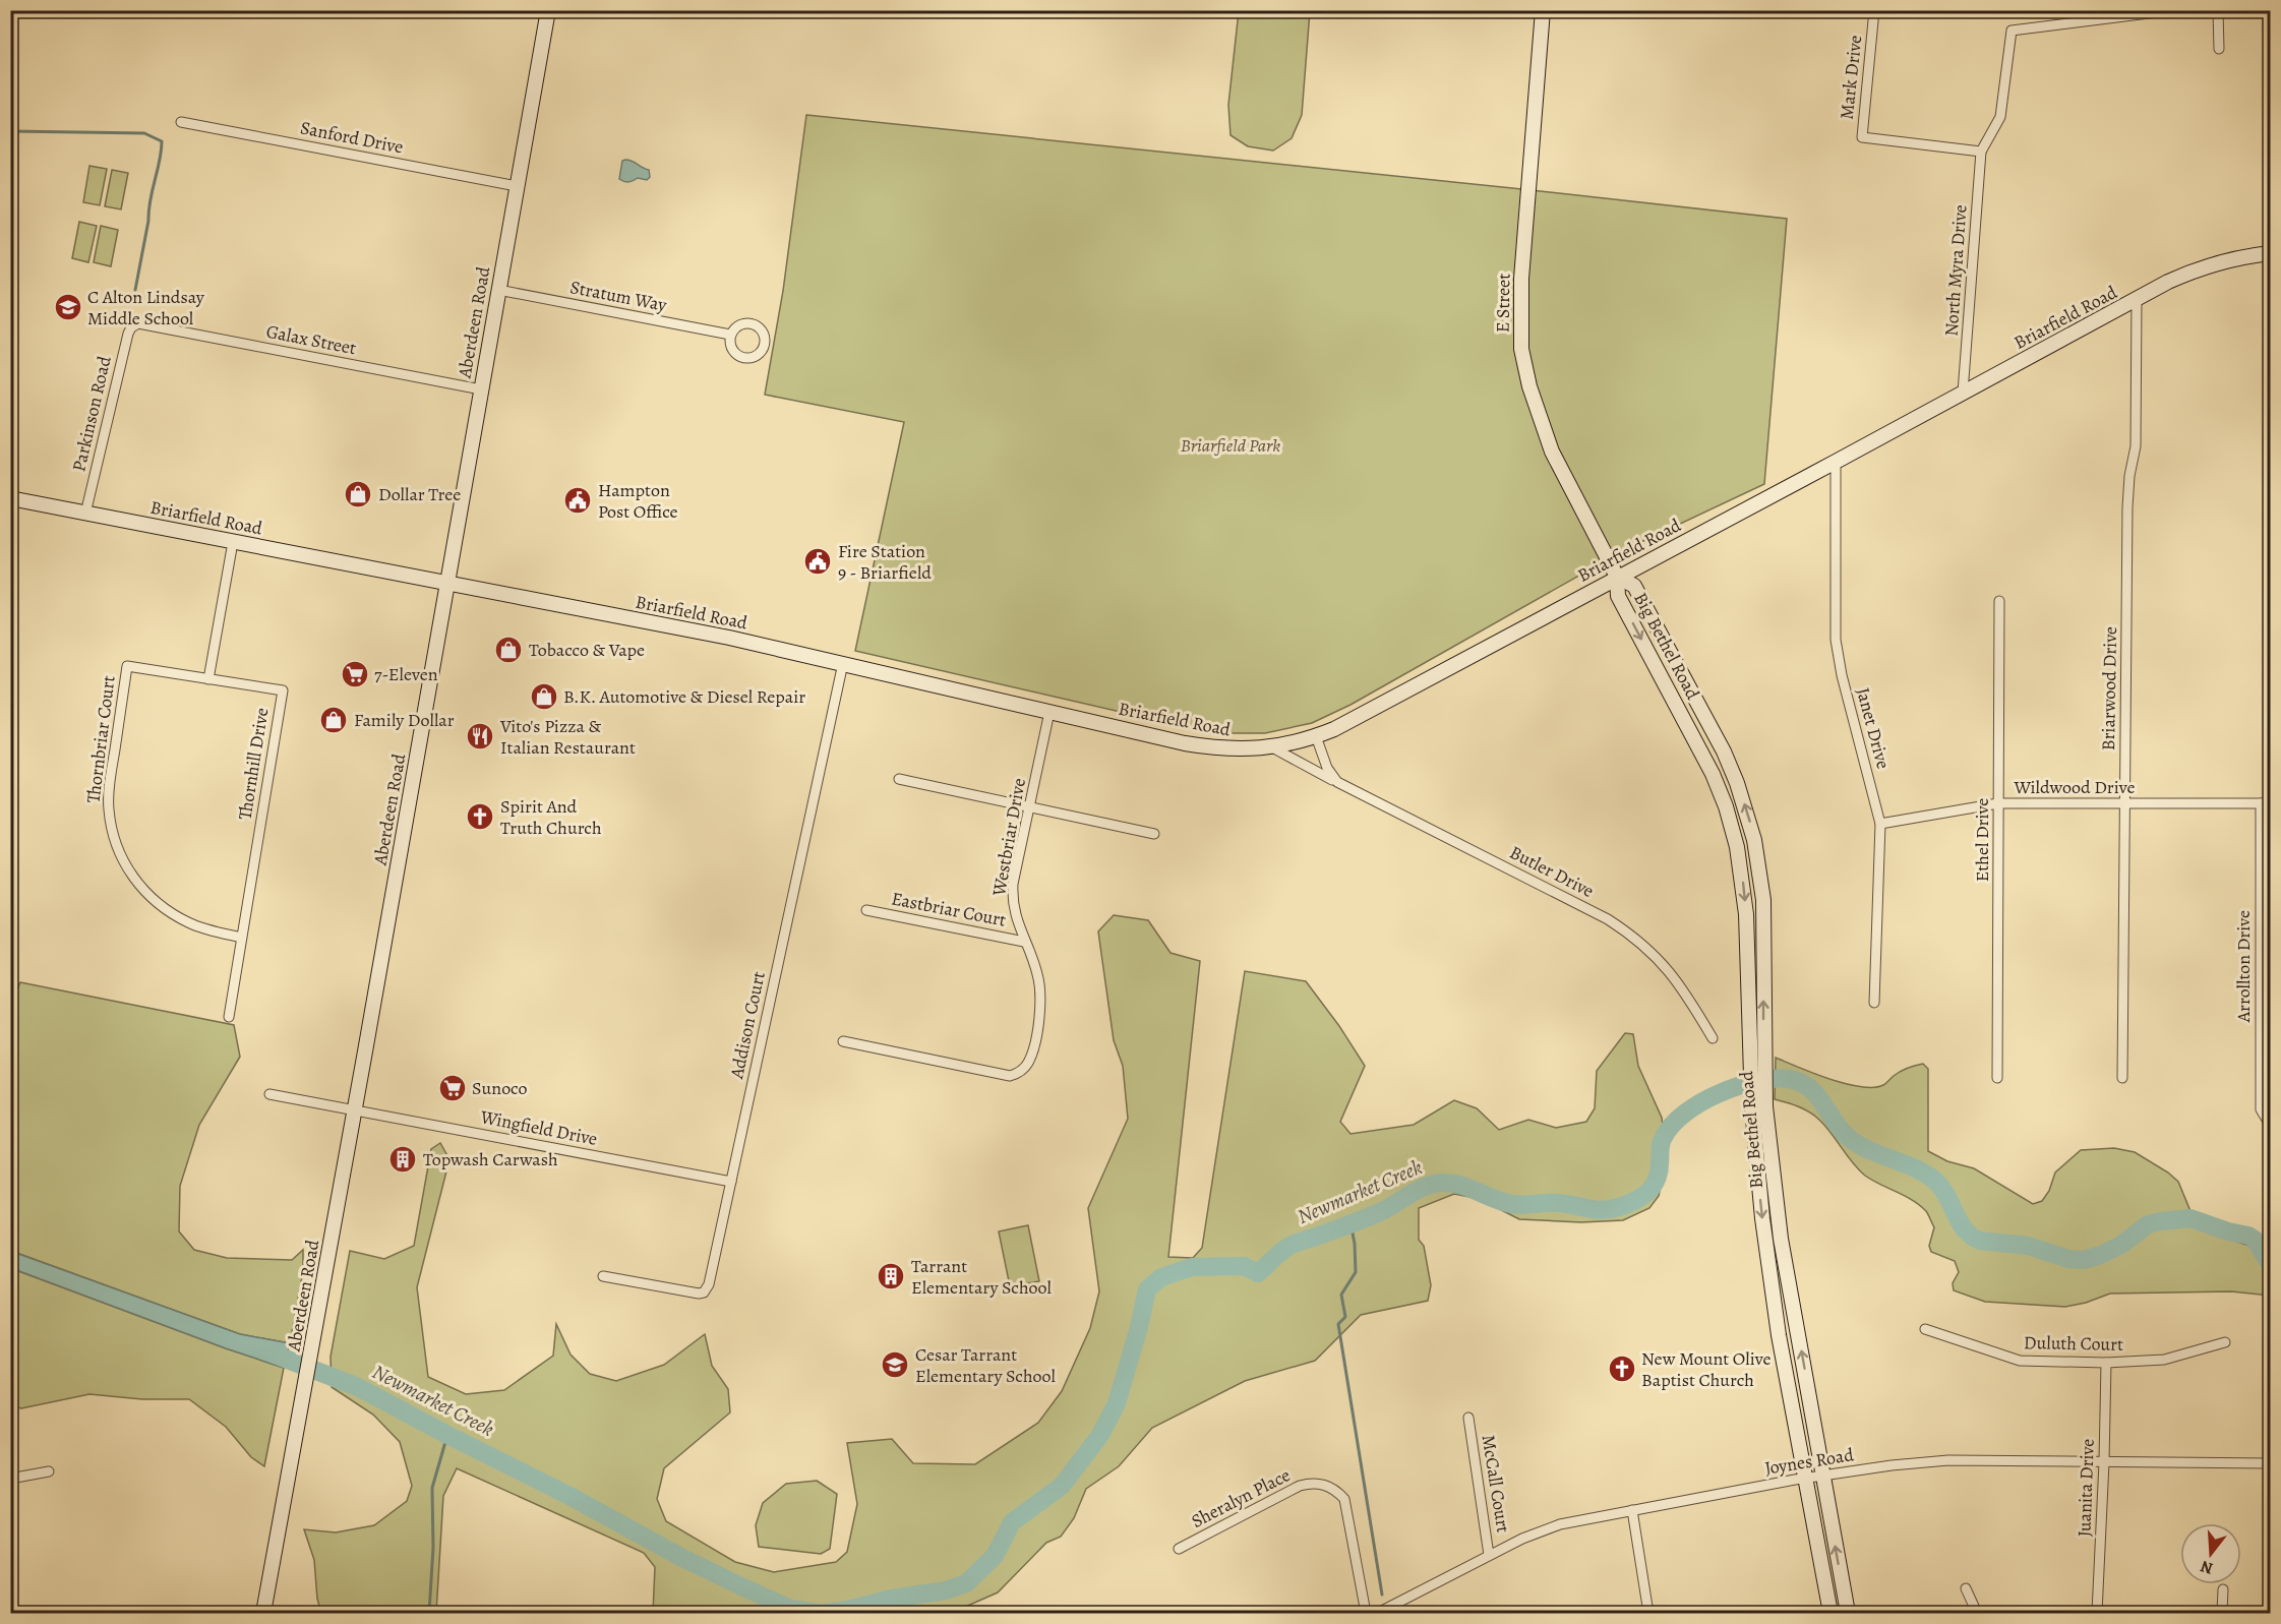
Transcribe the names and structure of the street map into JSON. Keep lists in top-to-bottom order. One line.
{"streets":{"main road":["E Street","Briarfield Road","Aberdeen Road","Big Bethel Road"],"street":["Mark Drive","Sanford Drive","North Myra Drive","Stratum Way","Galax Street","Parkinson Road","Briarwood Drive","Janet Drive","Thornbriar Court","Thornhill Drive","Wildwood Drive","Westbriar Drive","Ethel Drive","Butler Drive","Eastbriar Court","Arrollton Drive","Addison Court","Wingfield Drive","Duluth Court","Joynes Road","McCall Court","Juanita Drive","Sheralyn Place"]},"crossings":[["Mark Drive","North Myra Drive"],["Sanford Drive","Aberdeen Road"],["North Myra Drive","Briarfield Road"],["Stratum Way","Aberdeen Road"],["E Street","Briarfield Road"],["E Street","Big Bethel Road"],["Briarfield Road","Aberdeen Road"],["Briarfield Road","Parkinson Road"],["Briarfield Road","Big Bethel Road"],["Briarfield Road","Briarwood Drive"],["Briarfield Road","Janet Drive"],["Briarfield Road","Westbriar Drive"],["Briarfield Road","Butler Drive"],["Briarfield Road","Addison Court"],["Aberdeen Road","Galax Street"],["Aberdeen Road","Wingfield Drive"],["Galax Street","Parkinson Road"],["Big Bethel Road","Joynes Road"],["Briarwood Drive","Wildwood Drive"],["Janet Drive","Wildwood Drive"],["Thornbriar Court","Thornhill Drive"],["Wildwood Drive","Ethel Drive"],["Wildwood Drive","Arrollton Drive"],["Westbriar Drive","Eastbriar Court"],["Addison Court","Wingfield Drive"],["Duluth Court","Juanita Drive"],["Joynes Road","McCall Court"],["Joynes Road","Juanita Drive"]],"water":["Newmarket Creek"],"parks":["Briarfield Park"],"places":{"school or university":["C Alton Lindsay Middle School","Cesar Tarrant Elementary School"],"shop":["Dollar Tree","Tobacco & Vape","B.K. Automotive & Diesel Repair","Family Dollar"],"public building":["Hampton Post Office","Fire Station 9 - Briarfield"],"supermarket":["7-Eleven","Sunoco"],"restaurant":["Vito's Pizza & Italian Restaurant"],"church":["Spirit And Truth Church","New Mount Olive Baptist Church"],"building":["Topwash Carwash","Tarrant Elementary School"]},"north":"bottom"}
